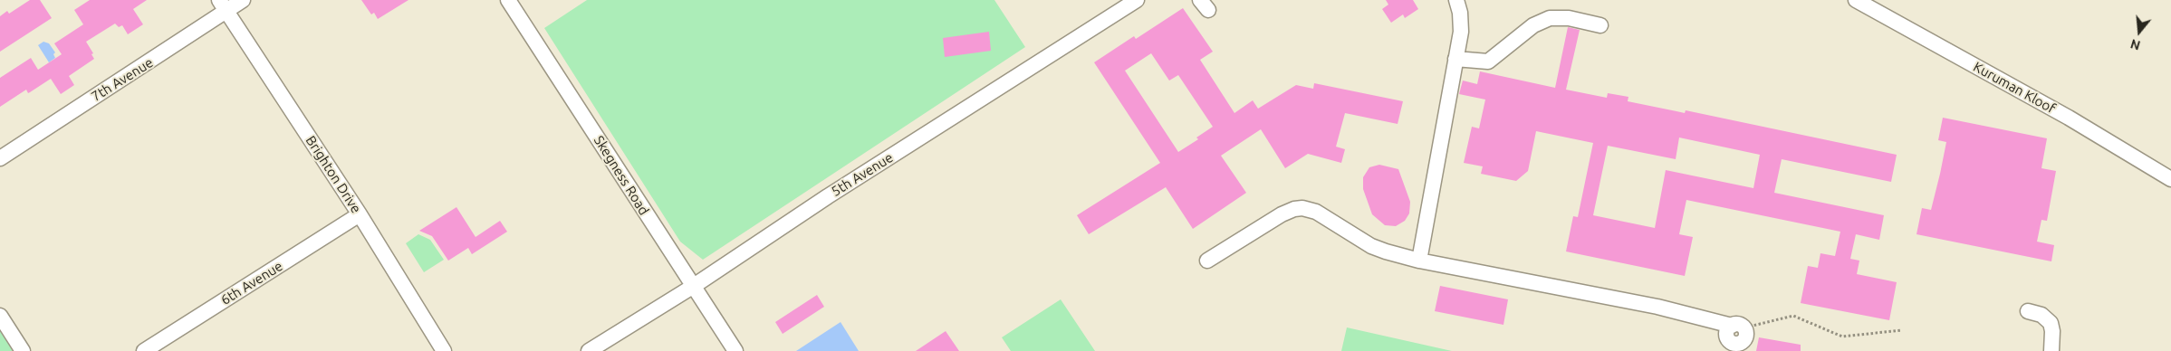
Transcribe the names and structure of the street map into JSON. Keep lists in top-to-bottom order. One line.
{"streets":{"street":["7th Avenue","Kuruman Kloof","Brighton Drive","5th Avenue","Skegness Road","6th Avenue"]},"crossings":[["7th Avenue","Brighton Drive"],["Brighton Drive","6th Avenue"],["5th Avenue","Skegness Road"]],"north":"bottom"}
